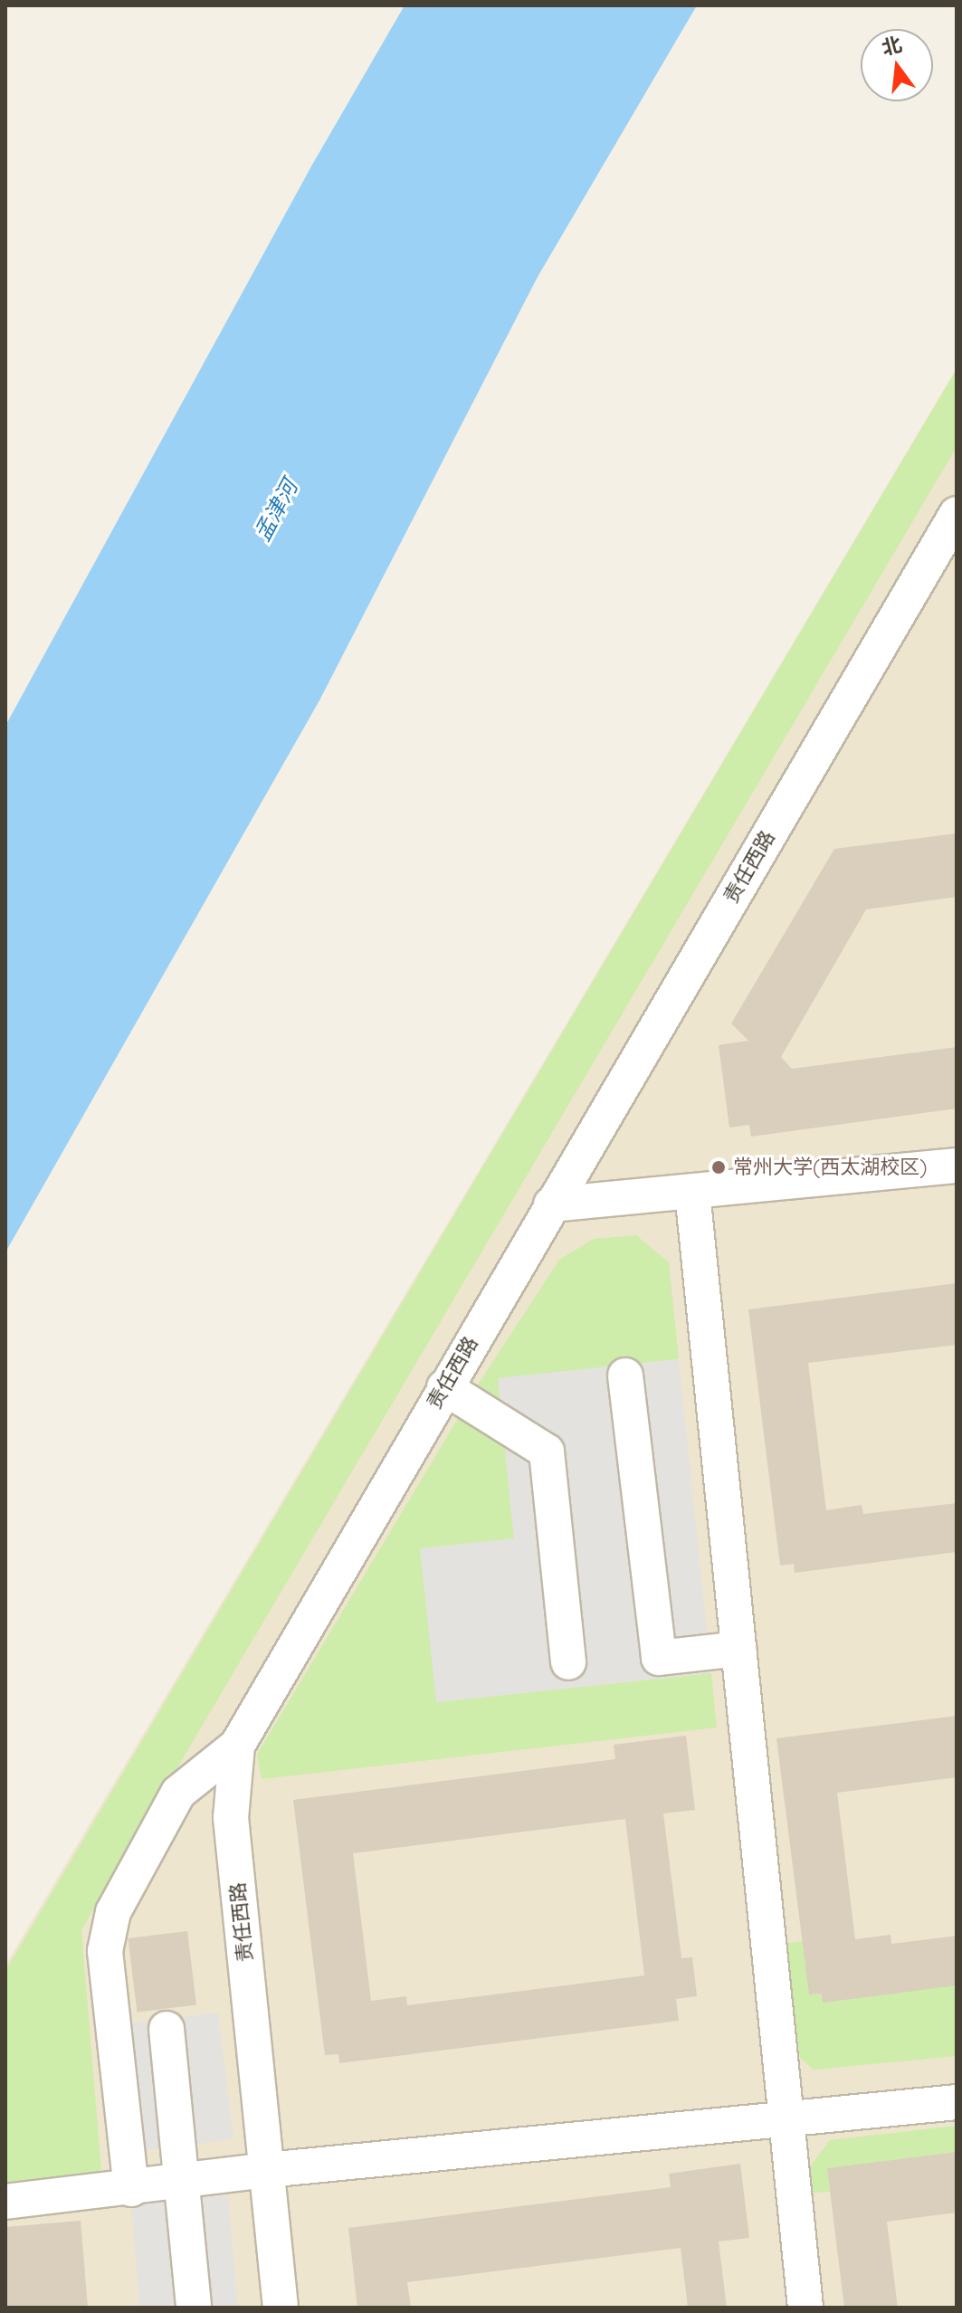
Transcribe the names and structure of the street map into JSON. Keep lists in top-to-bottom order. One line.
{"streets":{"lane":["责任西路"]},"water":["孟津河"],"places":["常州大学(西太湖校区)"],"north":"top"}
